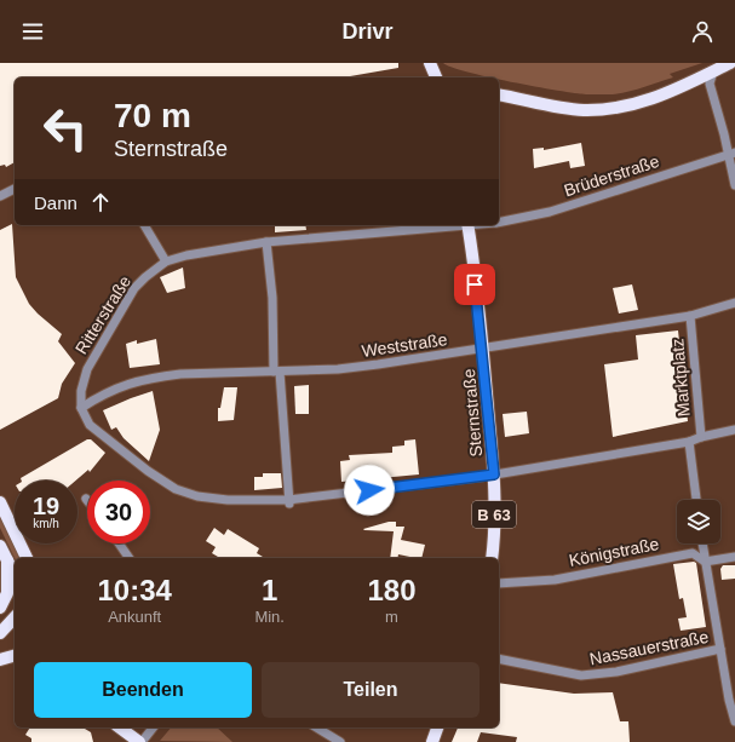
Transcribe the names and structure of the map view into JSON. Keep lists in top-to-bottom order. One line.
{"streets":{"main road":["Sternstraße","B 63"],"street":["Brüderstraße","Ritterstraße","Weststraße","Marktplatz","Königstraße","Nassauerstraße"]},"crossings":[["Ritterstraße","Weststraße"],["Ritterstraße","Marktplatz"],["Weststraße","Marktplatz"],["Weststraße","Sternstraße"],["Weststraße","B 63"],["Marktplatz","Sternstraße"],["Sternstraße","B 63"]],"page":{"header":"Drivr","turn":["70 m","Sternstraße"],"then":"Dann","speed":"19 km/h","limit":"30","eta":["10:34","Ankunft","1","Min.","180","m"],"buttons":["Beenden","Teilen"]}}
